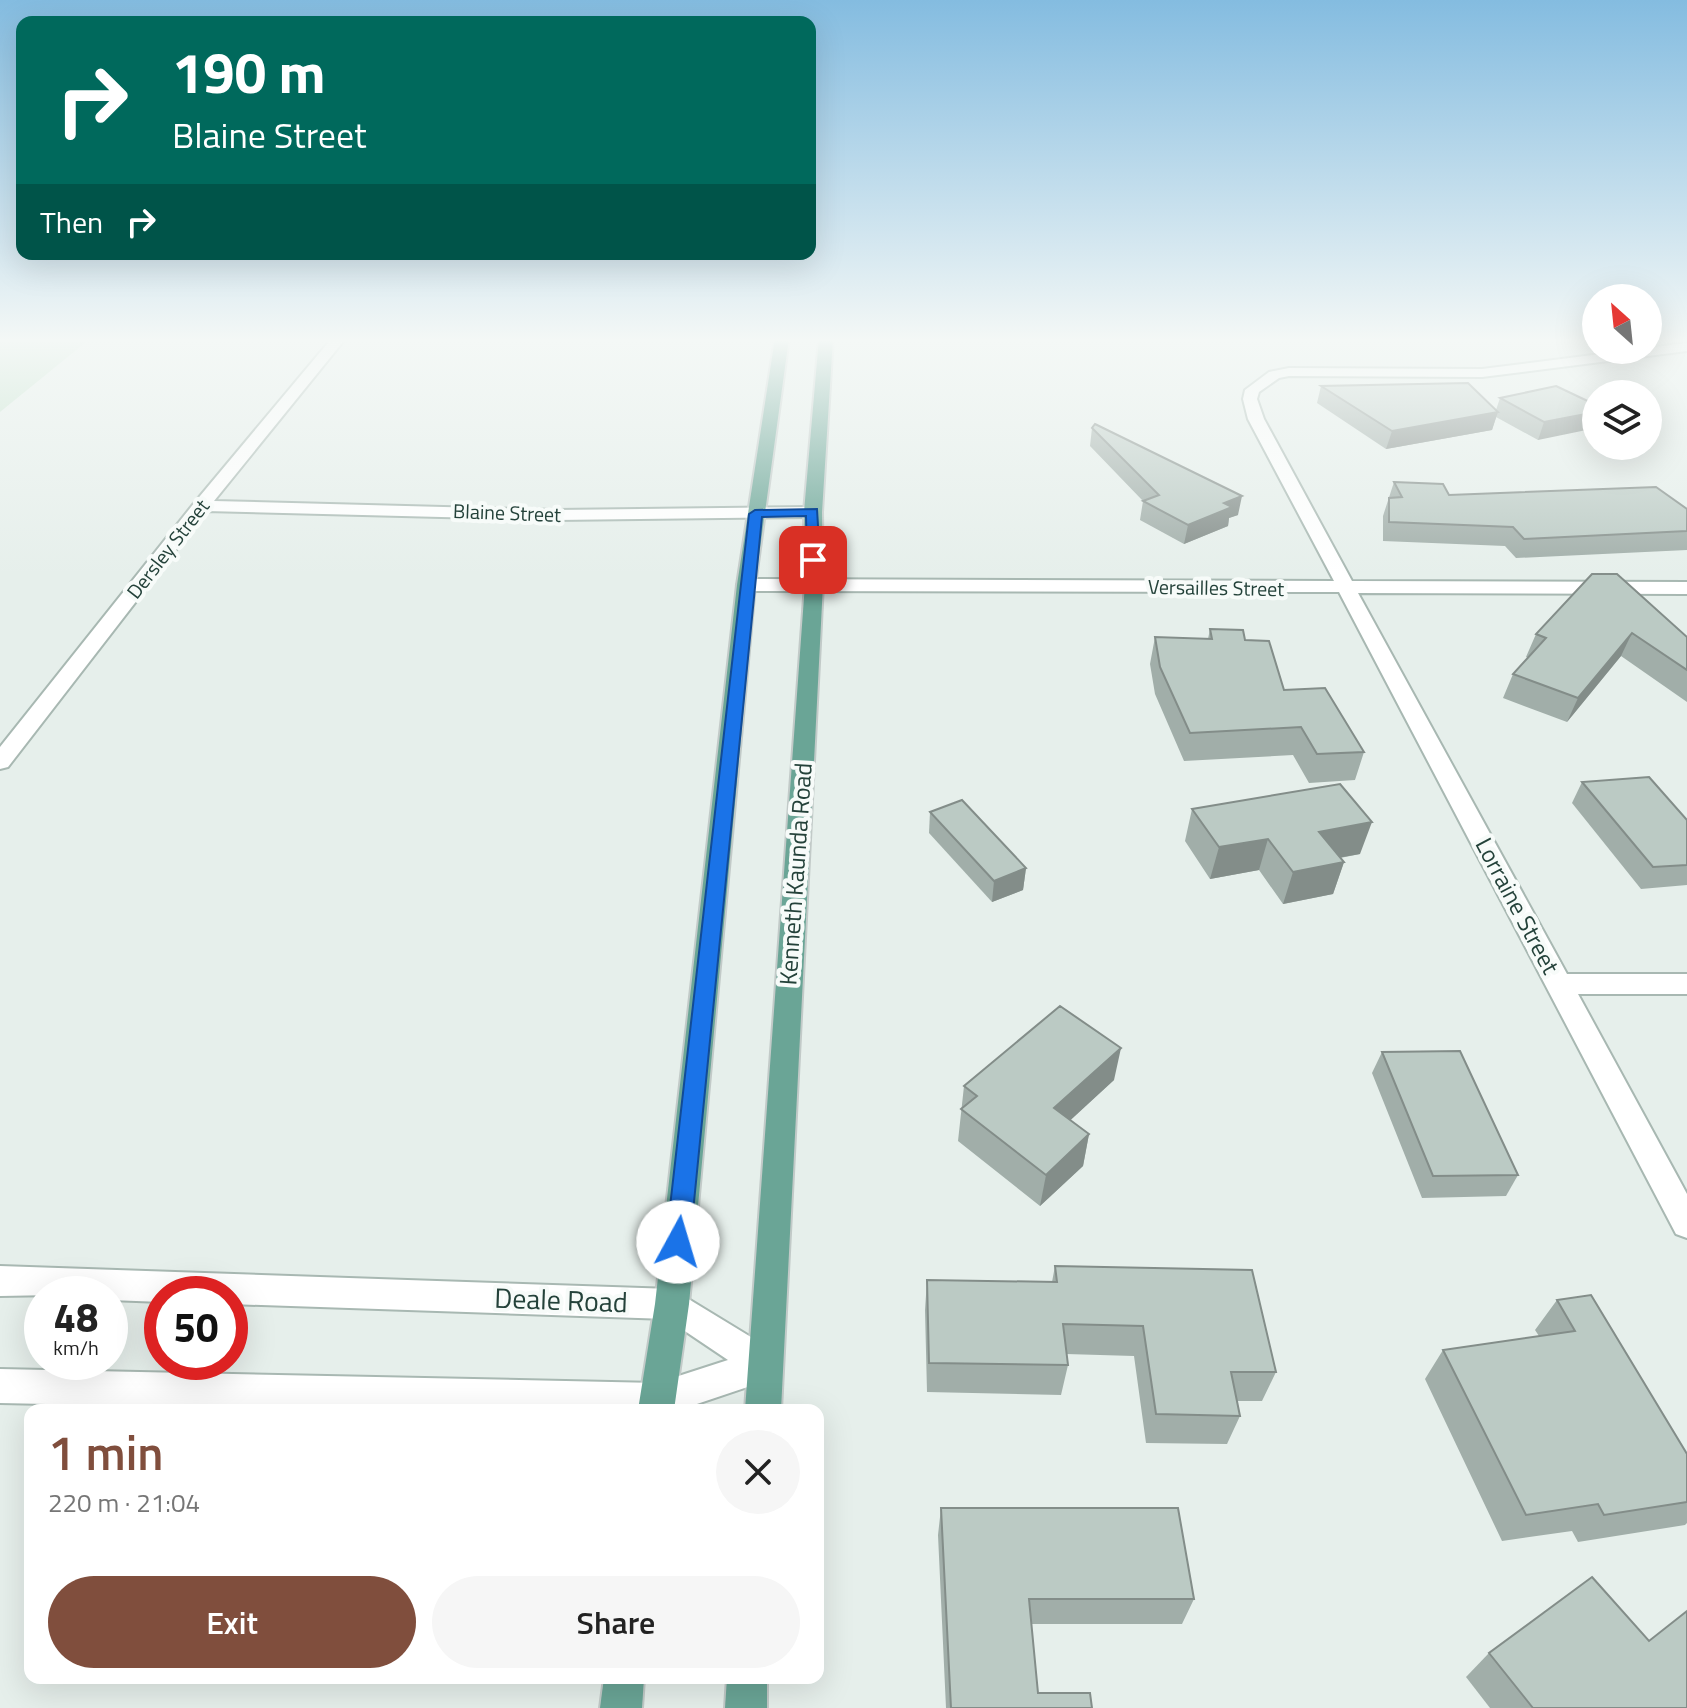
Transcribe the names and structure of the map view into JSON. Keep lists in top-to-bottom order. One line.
{"streets":{"main road":["Kenneth Kaunda Road"],"street":["Blaine Street","Dersley Street","Versailles Street","Lorraine Street","Deale Road"]},"crossings":[["Blaine Street","Dersley Street"],["Blaine Street","Kenneth Kaunda Road"],["Versailles Street","Kenneth Kaunda Road"],["Versailles Street","Lorraine Street"]],"north":"top left","page":{"turn":["190 m","Blaine Street"],"then":"Then","speed":"48 km/h","limit":"50","heading":["1 min","220 m · 21:04"],"buttons":["Exit","Share"]}}
